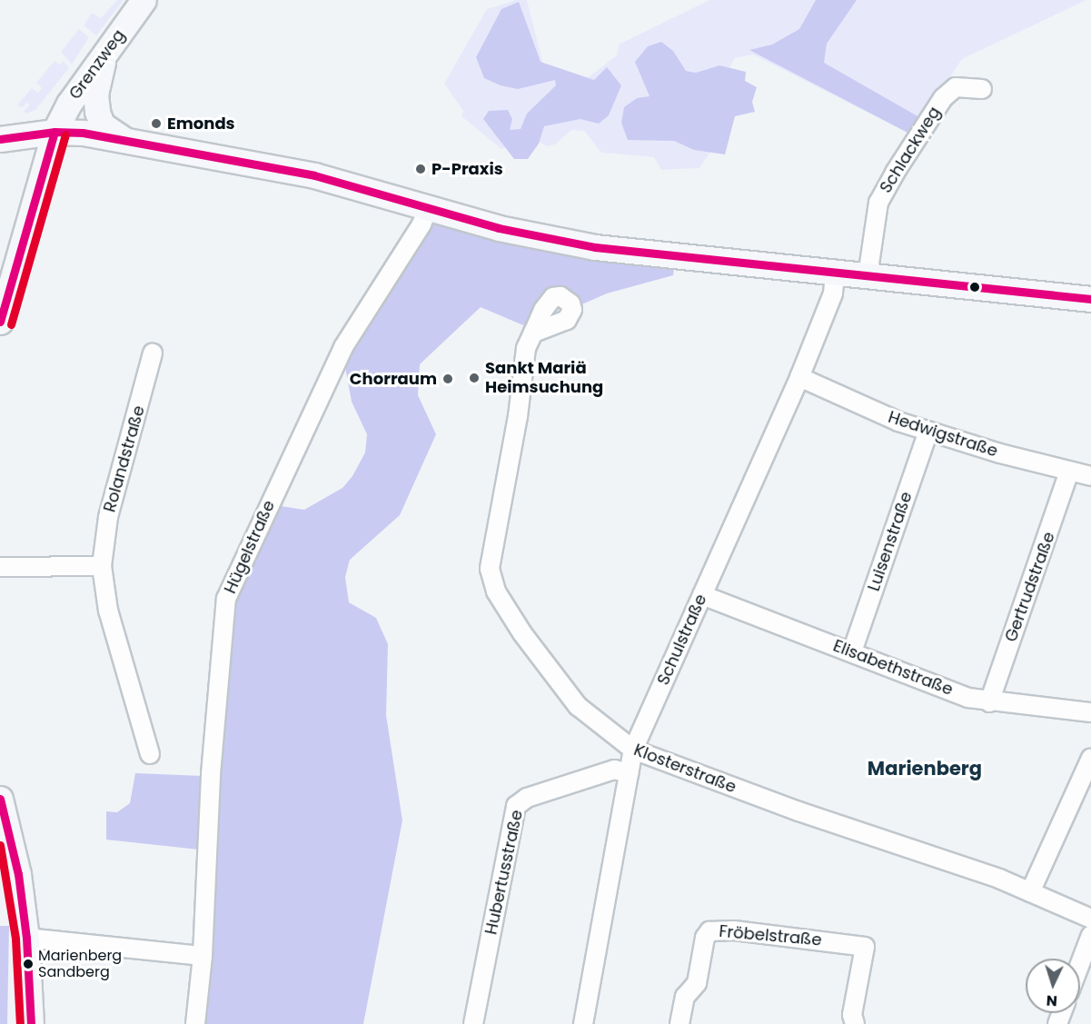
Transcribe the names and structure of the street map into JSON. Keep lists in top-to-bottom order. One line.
{"streets":{"main road":["Grenzweg"],"street":["Schlackweg","Hedwigstraße","Rolandstraße","Luisenstraße","Hügelstraße","Gertrudstraße","Schulstraße","Elisabethstraße","Klosterstraße","Hubertusstraße","Fröbelstraße"]},"crossings":[["Hedwigstraße","Luisenstraße"],["Hedwigstraße","Gertrudstraße"],["Hedwigstraße","Schulstraße"],["Luisenstraße","Elisabethstraße"],["Gertrudstraße","Elisabethstraße"],["Schulstraße","Elisabethstraße"],["Schulstraße","Klosterstraße"],["Schulstraße","Hubertusstraße"]],"districts":["Marienberg"],"places":["Emonds","P-Praxis","Sankt Mariä Heimsuchung","Chorraum","Marienberg Sandberg"],"north":"bottom"}
